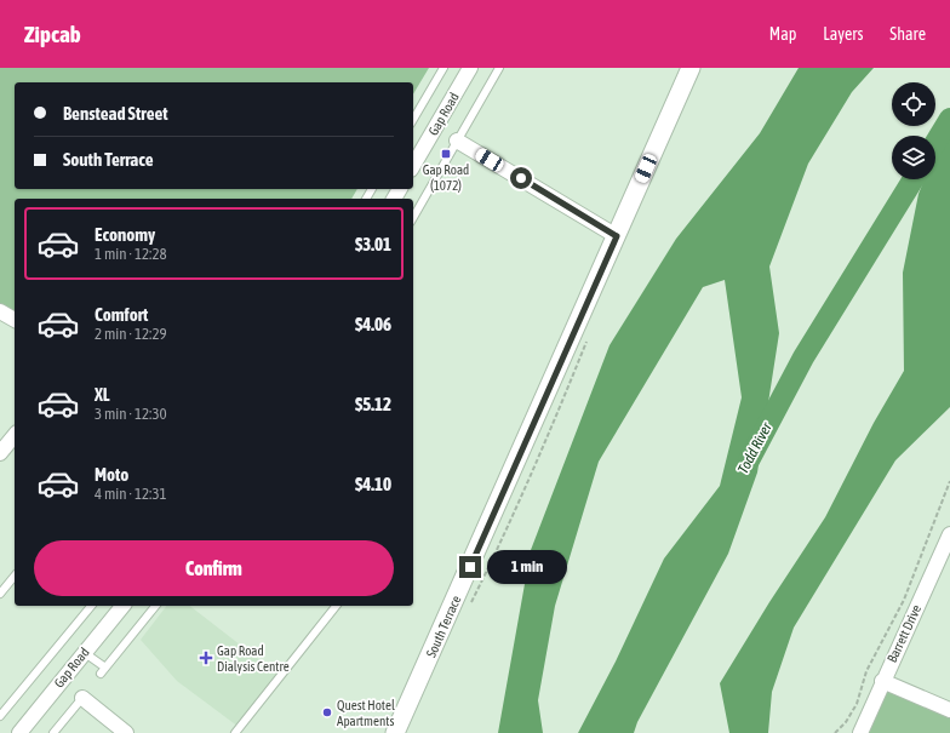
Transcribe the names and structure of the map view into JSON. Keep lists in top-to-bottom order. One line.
{"streets":{"street":["Gap Road","South Terrace","Barrett Drive"]},"water":["Todd River"],"places":{"transit":["Gap Road (1072)"],"health":["Gap Road Dialysis Centre"],"other":["Quest Hotel Apartments"]},"page":{"header":"Zipcab","nav":["Map","Layers","Share"],"banner":["Benstead Street","South Terrace"],"list":[{"name":"Economy","note":"1 min · 12:28","value":"$3.01"},{"name":"Comfort","note":"2 min · 12:29","value":"$4.06"},{"name":"XL","note":"3 min · 12:30","value":"$5.12"},{"name":"Moto","note":"4 min · 12:31","value":"$4.10"}],"buttons":"Confirm","bubble":"1 min"}}
